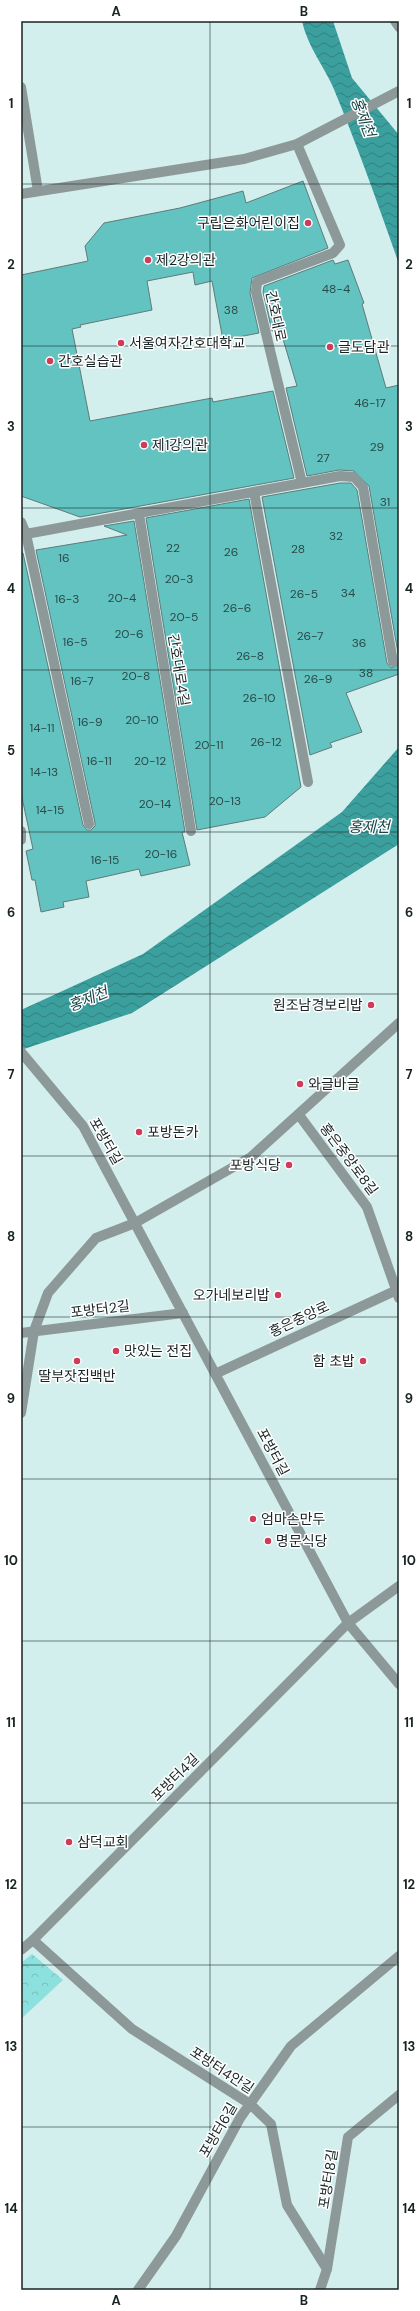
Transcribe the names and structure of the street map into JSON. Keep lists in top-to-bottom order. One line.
{"streets":{"street":["간호대로","간호대로4길","포방터길","홍은중앙로8길","포방터2길","홍은중앙로","포방터4길","포방터4안길","포방터6길","포방터8길"]},"crossings":[["포방터길","포방터2길"],["포방터길","홍은중앙로"],["포방터길","포방터4길"],["홍은중앙로8길","홍은중앙로"],["포방터4길","포방터4안길"],["포방터4안길","포방터6길"],["포방터4안길","포방터8길"]],"water":["홍제천"],"places":["구립은화어린이집","제2강의관","서울여자간호대학교","글도담관","간호실습관","제1강의관","원조남경보리밥","와글바글","포방돈카","포방식당","오가네보리밥","맛있는 전집","딸부잣집백반","함 초밥","엄마손만두","명문식당","삼덕교회"],"house_numbers":["48-4","38","46-17","29","27","31","32","22","28","26","16","20-3","34","26-5","20-4","16-3","26-6","20-5","20-6","26-7","16-5","36","26-8","38","20-8","26-9","16-7","26-10","20-10","16-9","14-11","26-12","20-11","16-11","20-12","14-13","20-13","20-14","14-15","20-16","16-15"],"grid":{"columns":["A","B"],"rows":["1","2","3","4","5","6","7","8","9","10","11","12","13","14"]}}
